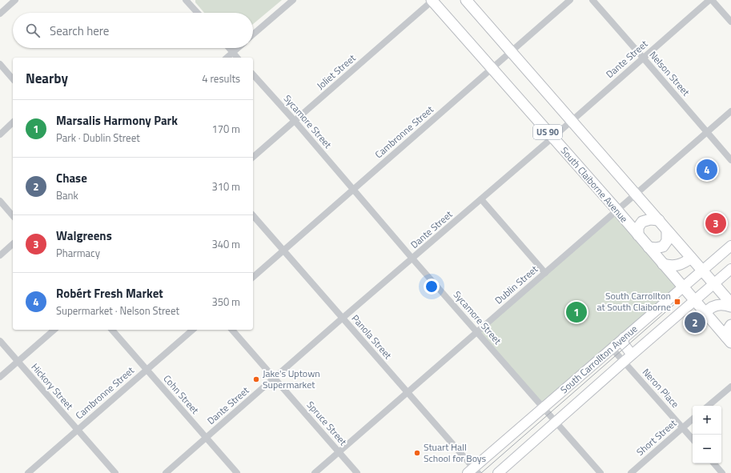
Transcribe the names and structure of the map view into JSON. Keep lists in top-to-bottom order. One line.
{"streets":{"main road":["US 90","South Claiborne Avenue","South Carrollton Avenue"],"street":["Dante Street","Joliet Street","Nelson Street","Sycamore Street","Cambronne Street","Dublin Street","Panola Street","Hickory Street","Neron Place","Cohn Street","Spruce Street","Short Street"]},"crossings":[["Dante Street","Nelson Street"],["Dante Street","Sycamore Street"],["Dante Street","US 90"],["Dante Street","South Claiborne Avenue"],["Dante Street","Panola Street"],["Dante Street","Cohn Street"],["Dante Street","Spruce Street"],["Joliet Street","Sycamore Street"],["Joliet Street","South Claiborne Avenue"],["Nelson Street","Dublin Street"],["Sycamore Street","Cambronne Street"],["Sycamore Street","Dublin Street"],["Sycamore Street","South Carrollton Avenue"],["Cambronne Street","US 90"],["Cambronne Street","South Claiborne Avenue"],["Cambronne Street","Panola Street"],["Cambronne Street","Hickory Street"],["Cambronne Street","Cohn Street"],["US 90","South Claiborne Avenue"],["US 90","Dublin Street"],["US 90","South Carrollton Avenue"],["South Claiborne Avenue","Dublin Street"],["South Claiborne Avenue","South Carrollton Avenue"],["Dublin Street","Panola Street"],["Dublin Street","Spruce Street"],["Panola Street","South Carrollton Avenue"],["South Carrollton Avenue","Neron Place"],["Neron Place","Short Street"]],"places":{"transit":["South Carrollton at South Claiborne"],"other":["Jake's Uptown Supermarket","Stuart Hall School for Boys"]},"page":{"search":"Search here","heading":["Nearby","4 results"],"list":[{"mark":"1","name":"Marsalis Harmony Park","note":"Park · Dublin Street","value":"170 m"},{"mark":"2","name":"Chase","note":"Bank","value":"310 m"},{"mark":"3","name":"Walgreens","note":"Pharmacy","value":"340 m"},{"mark":"4","name":"Robért Fresh Market","note":"Supermarket · Nelson Street","value":"350 m"}],"pins":["4","3","1","2"],"map_buttons":["+","−"]}}
